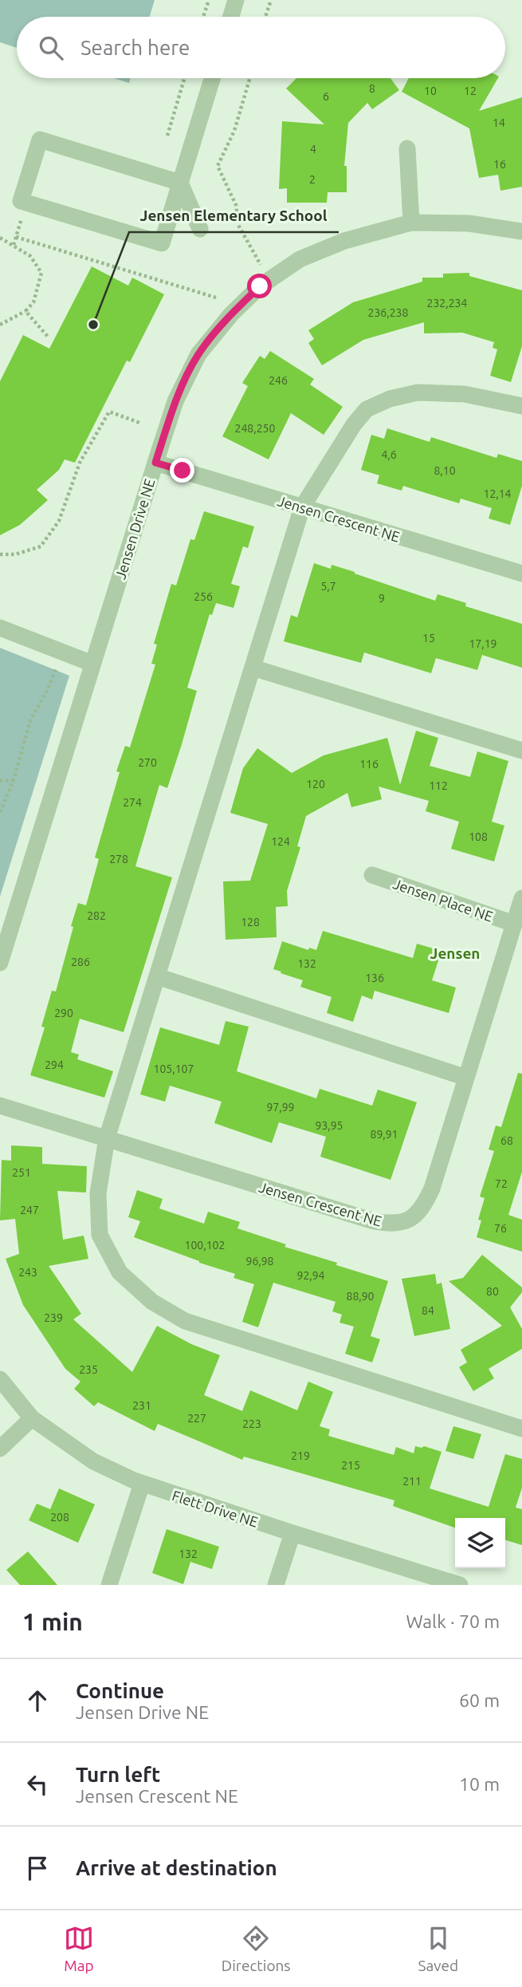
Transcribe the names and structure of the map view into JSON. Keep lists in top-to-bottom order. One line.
{"streets":{"street":["Jensen Crescent NE","Jensen Drive NE","Jensen Place NE","Flett Drive NE"]},"crossings":[["Jensen Crescent NE","Jensen Drive NE"],["Jensen Crescent NE","Jensen Place NE"]],"districts":["Jensen"],"places":["Jensen Elementary School"],"house_numbers":["8","10","12","6","14","4","16","2","232,234","236,238","246","248,250","4,6","8,10","12,14","5,7","256","9","15","17,19","270","116","120","112","274","108","124","278","282","128","286","132","136","290","294","105,107","97,99","93,95","89,91","68","251","72","247","76","100,102","96,98","243","92,94","80","88,90","84","239","235","231","227","223","219","215","211","208","132"],"page":{"search":"Search here","heading":["1 min","Walk · 70 m"],"list":[["Continue","Jensen Drive NE","60 m"],["Turn left","Jensen Crescent NE","10 m"],"Arrive at destination"],"nav":["Map","Directions","Saved"]}}
